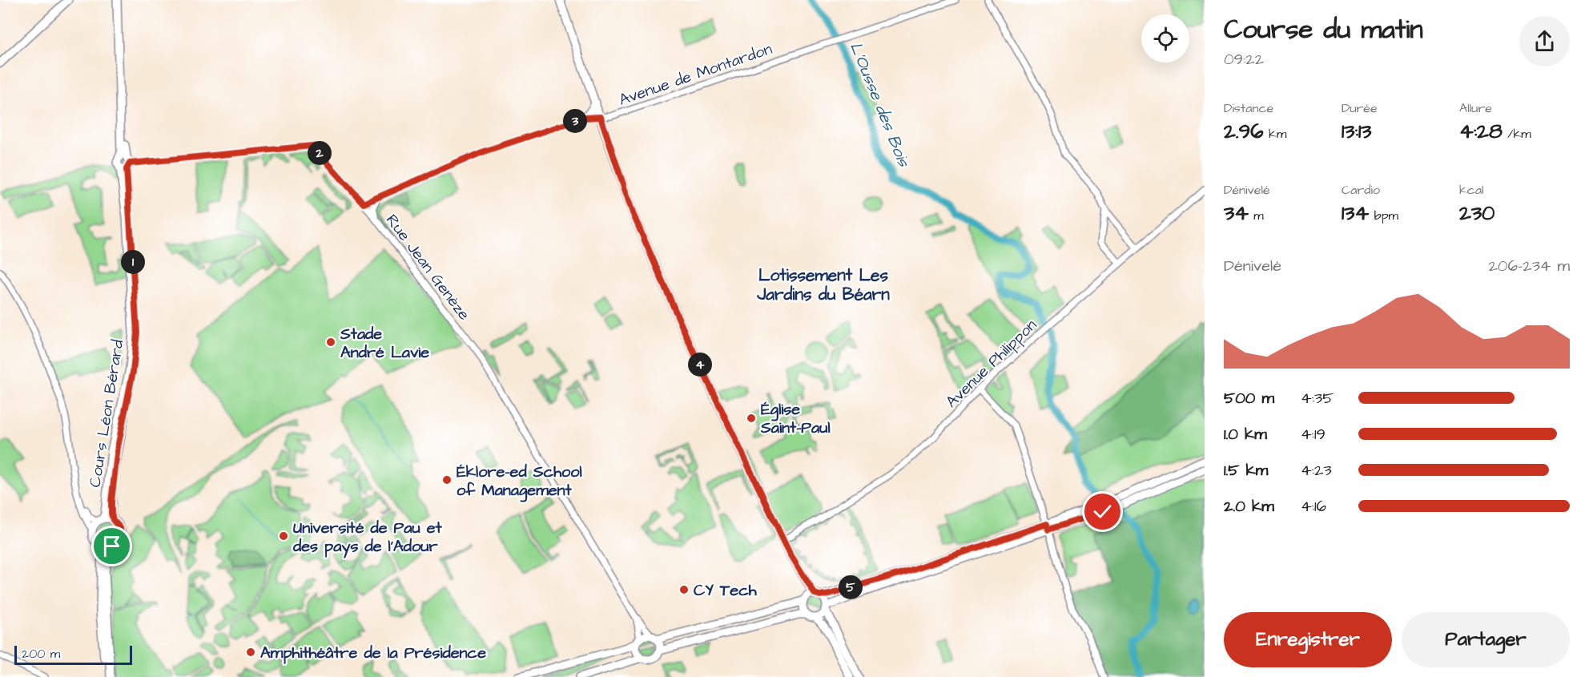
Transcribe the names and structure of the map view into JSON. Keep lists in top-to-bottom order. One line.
{"streets":{"main road":["Cours Léon Bérard"],"street":["Avenue de Montardon","Rue Jean Genèze","Avenue Philippon"]},"crossings":[["Avenue de Montardon","Rue Jean Genèze"]],"districts":["Lotissement Les Jardins du Béarn"],"water":["L'Ousse des Bois"],"places":["Stade André Lavie","Église Saint-Paul","Éklore-ed School of Management","Université de Pau et des pays de l'Adour","CY Tech","Amphithéâtre de la Présidence"],"scale_bar":"200 m","page":{"heading":["Course du matin","09:22"],"stats":[["Distance","2.96 km"],["Durée","13:13"],["Allure","4:28 /km"],["Dénivelé","34 m"],["Cardio","134 bpm"],["kcal","230"]],"pins":["3","2","1","4","5"],"chart":["Dénivelé","206–234 m"],"list":[{"name":"500 m","note":"4:35"},{"name":"1.0 km","note":"4:19"},{"name":"1.5 km","note":"4:23"},{"name":"2.0 km","note":"4:16"}],"buttons":["Enregistrer","Partager"],"scale":"200 m"}}
